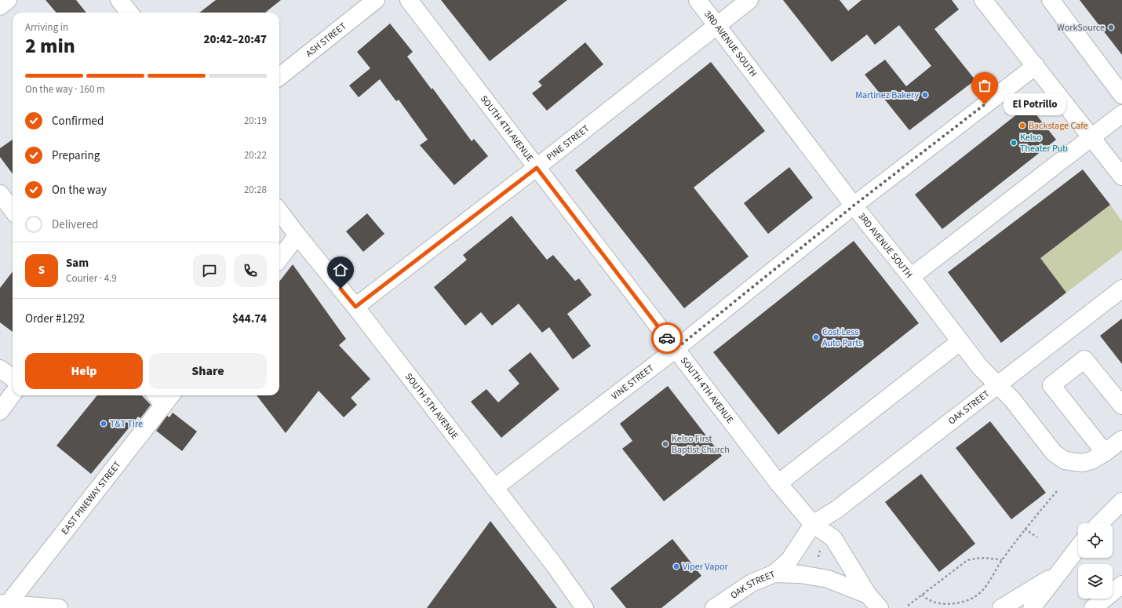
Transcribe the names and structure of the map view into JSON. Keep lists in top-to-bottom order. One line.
{"streets":{"street":["ASH STREET","3RD AVENUE SOUTH","SOUTH 4TH AVENUE","PINE STREET","VINE STREET","SOUTH 5TH AVENUE","OAK STREET","EAST PINEWAY STREET"]},"crossings":[["3RD AVENUE SOUTH","PINE STREET"],["3RD AVENUE SOUTH","VINE STREET"],["3RD AVENUE SOUTH","OAK STREET"],["SOUTH 4TH AVENUE","PINE STREET"],["SOUTH 4TH AVENUE","VINE STREET"],["SOUTH 4TH AVENUE","OAK STREET"],["PINE STREET","SOUTH 5TH AVENUE"],["VINE STREET","SOUTH 5TH AVENUE"]],"places":["WorkSource","Martinez Bakery","El Potrillo","Backstage Cafe","Kelso Theater Pub","Cost Less Auto Parts","T&T Tire","Kelso First Baptist Church","Viper Vapor"],"page":{"heading":["2 min","Arriving in","20:42–20:47"],"panel":["Sam","Courier · 4.9","Order #1292","$44.74"],"bar":"On the way · 160 m","bubble":"El Potrillo","list":[["Confirmed","20:19"],["Preparing","20:22"],["On the way","20:28"],"Delivered"],"round":"S","buttons":["Help","Share"]}}
